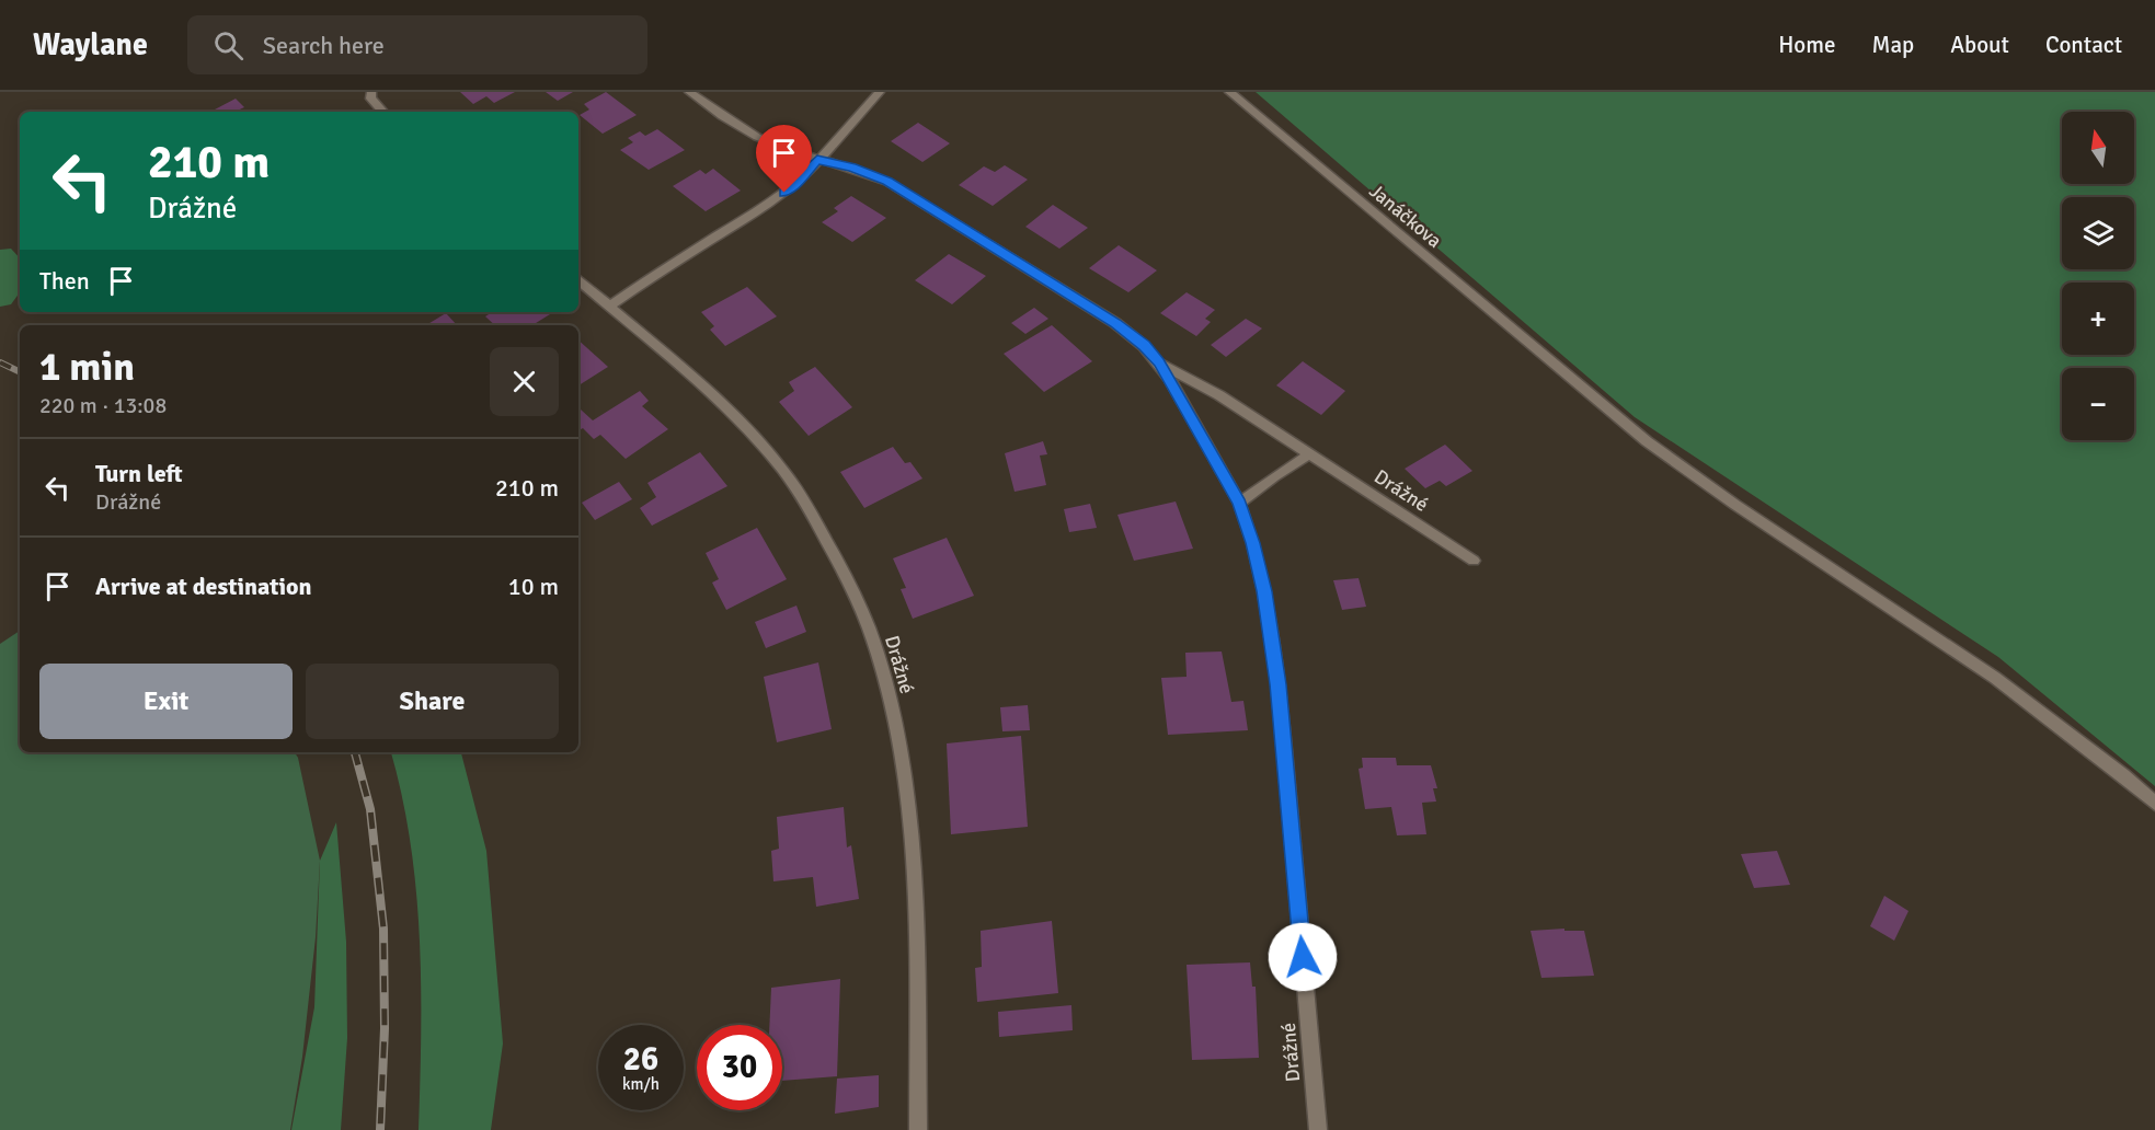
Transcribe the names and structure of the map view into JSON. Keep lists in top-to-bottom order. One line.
{"streets":{"street":["Janáčkova","Drážné"]},"north":"top","page":{"header":"Waylane","search":"Search here","nav":["Home","Map","About","Contact"],"map_buttons":["+","−"],"turn":["210 m","Drážné"],"then":"Then","heading":["1 min","220 m · 13:08"],"list":[{"name":"Turn left","note":"Drážné","value":"210 m"},{"name":"Arrive at destination","value":"10 m"}],"buttons":["Exit","Share"],"speed":"26 km/h","limit":"30"}}
